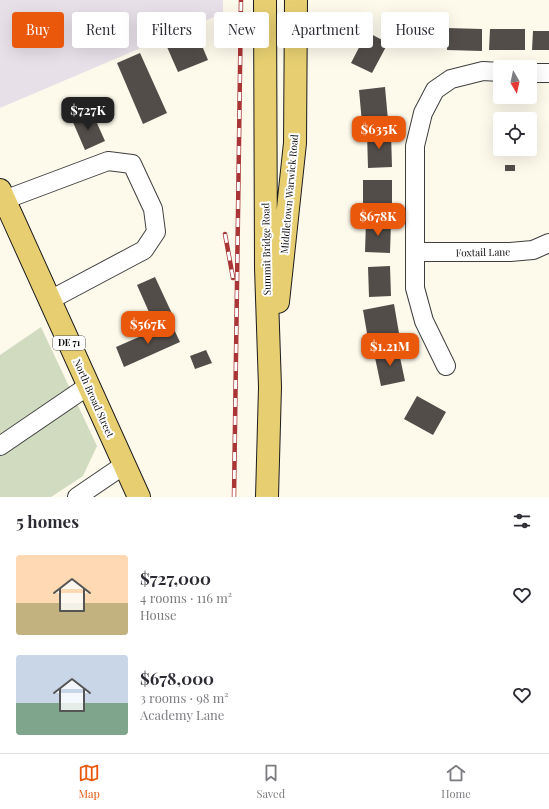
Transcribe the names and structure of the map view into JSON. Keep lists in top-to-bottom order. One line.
{"streets":{"main road":["Middletown Warwick Road","Summit Bridge Road","DE 71","North Broad Street"],"street":["Foxtail Lane"]},"crossings":[["Middletown Warwick Road","Summit Bridge Road"]],"north":"bottom","page":{"chip":["Buy","Rent","Filters","New","Apartment","House"],"price":["$727K","$635K","$678K","$567K","$1.21M"],"heading":"5 homes","list":[{"name":"$727,000","note":"4 rooms · 116 m² · House"},{"name":"$678,000","note":"3 rooms · 98 m² · Academy Lane"}],"tabs":["Map","Saved","Home"]}}
